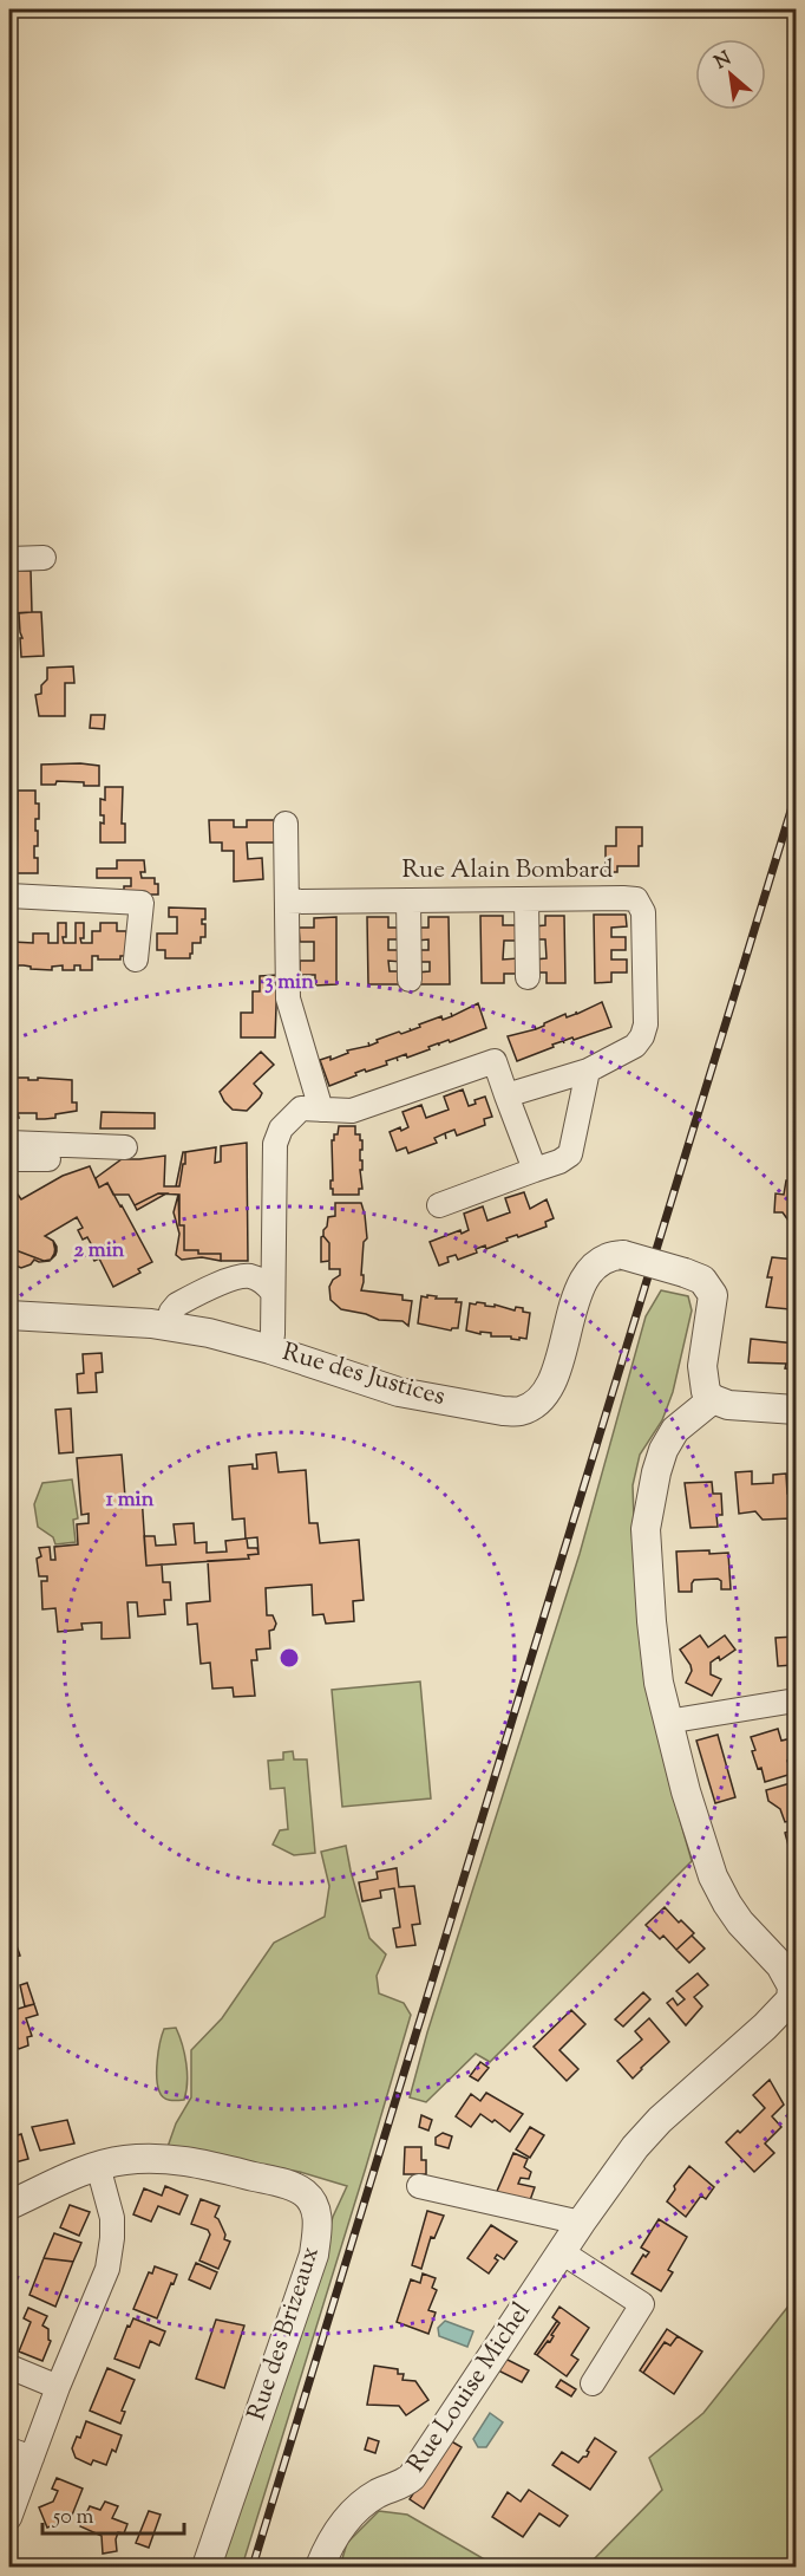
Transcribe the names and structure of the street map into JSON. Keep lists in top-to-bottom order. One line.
{"streets":{"street":["Rue Alain Bombard","Rue des Justices","Rue des Brizeaux","Rue Louise Michel"]},"scale_bar":"50 m","north":"top left","rings":["3 min","2 min","1 min"]}
